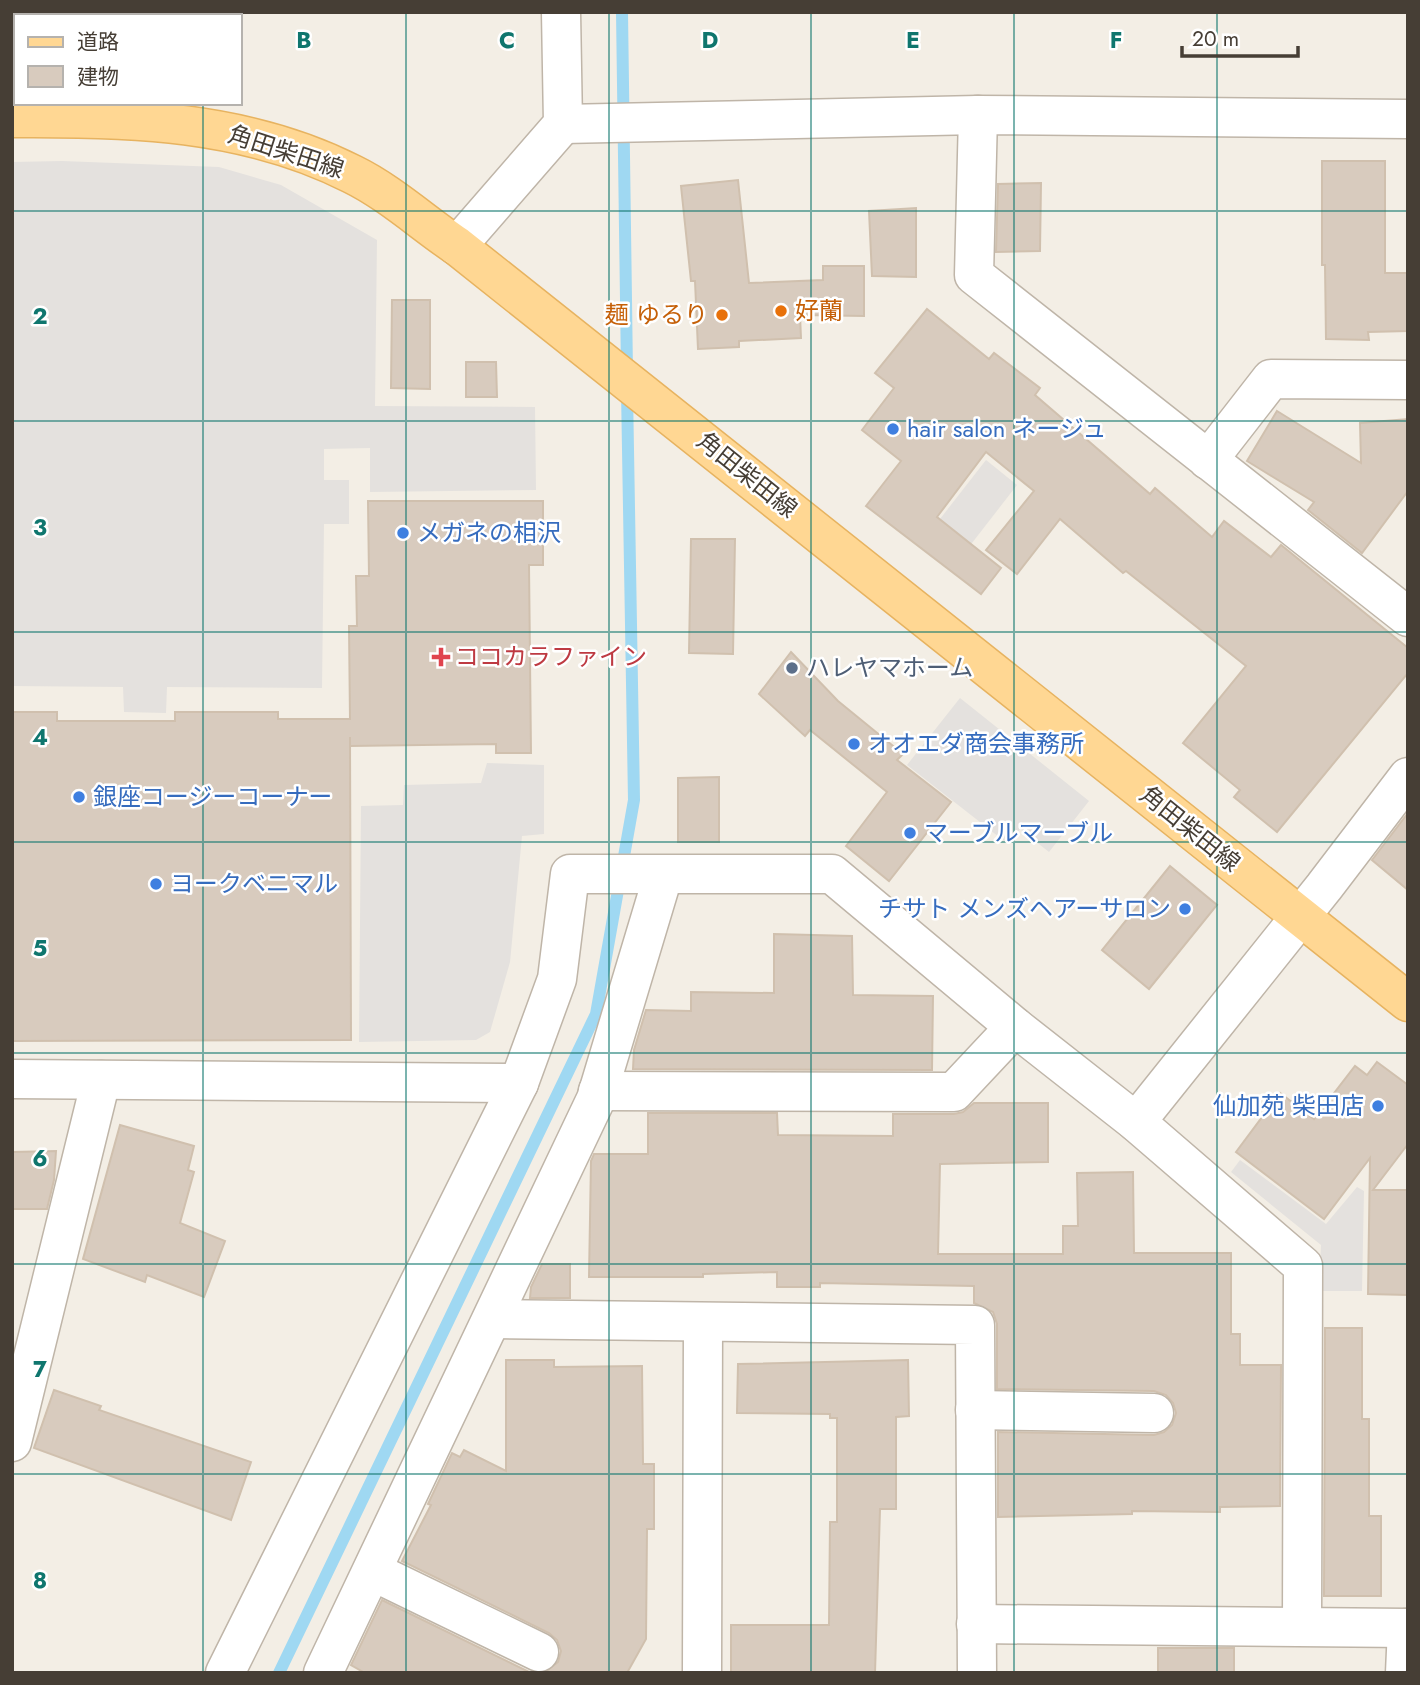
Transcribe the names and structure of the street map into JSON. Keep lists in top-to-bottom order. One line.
{"streets":{"main road":["角田柴田線"]},"places":{"other":["好蘭","麺 ゆるり","hair salon ネージュ","メガネの相沢","ハレヤマホーム","オオエダ商会事務所","銀座コージーコーナー","マーブルマーブル","ヨークベニマル","チサト メンズヘアーサロン","仙加苑 柴田店"],"health":["ココカラファイン"]},"legend":["道路","建物"],"scale_bar":"20 m","grid":{"columns":["B","C","D","E","F"],"rows":["2","3","4","5","6","7","8"]}}
